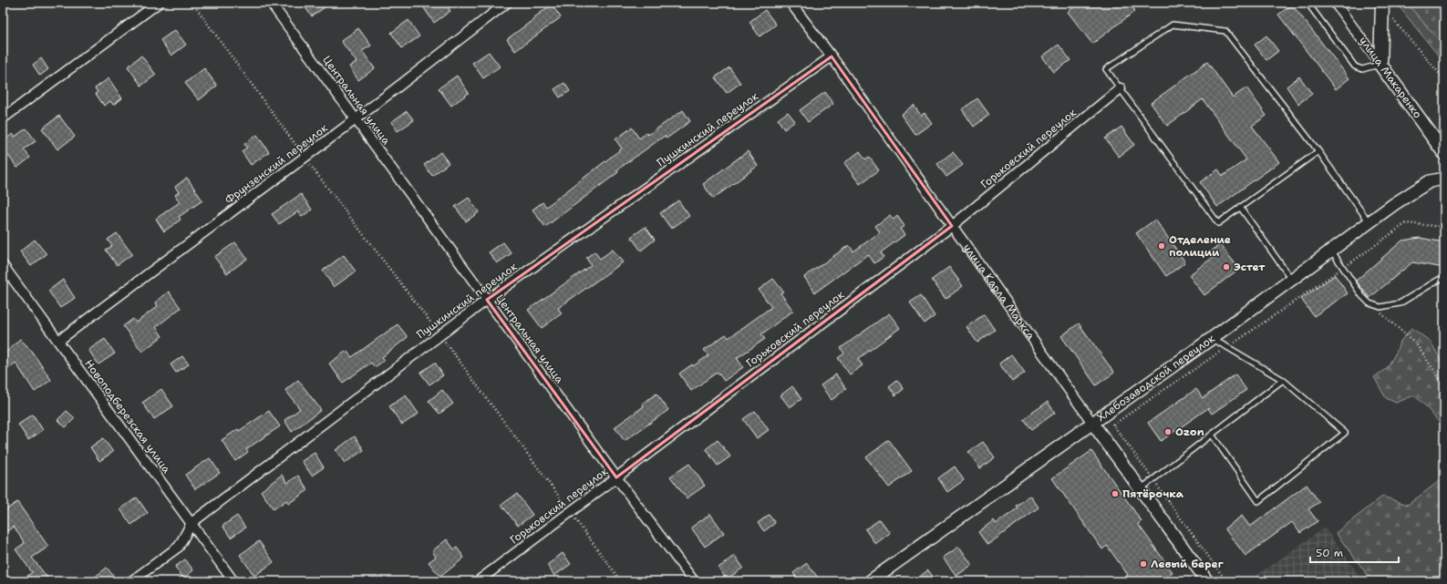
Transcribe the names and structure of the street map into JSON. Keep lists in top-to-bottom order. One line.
{"streets":{"main road":["улица Макаренко"],"street":["Центральная улица","Пушкинский переулок","Горьковский переулок","Фрунзенский переулок","улица Карла Маркса","Хлебозаводской переулок","Новоподберезская улица"]},"crossings":[["Центральная улица","Пушкинский переулок"],["Центральная улица","Горьковский переулок"],["Центральная улица","Фрунзенский переулок"],["Пушкинский переулок","улица Карла Маркса"],["Пушкинский переулок","Новоподберезская улица"],["Горьковский переулок","улица Карла Маркса"],["Фрунзенский переулок","Новоподберезская улица"],["улица Карла Маркса","Хлебозаводской переулок"]],"places":["Отделение полиции","Эстет","Ozon","Пятёрочка","Левый берег"],"scale_bar":"50 m"}
